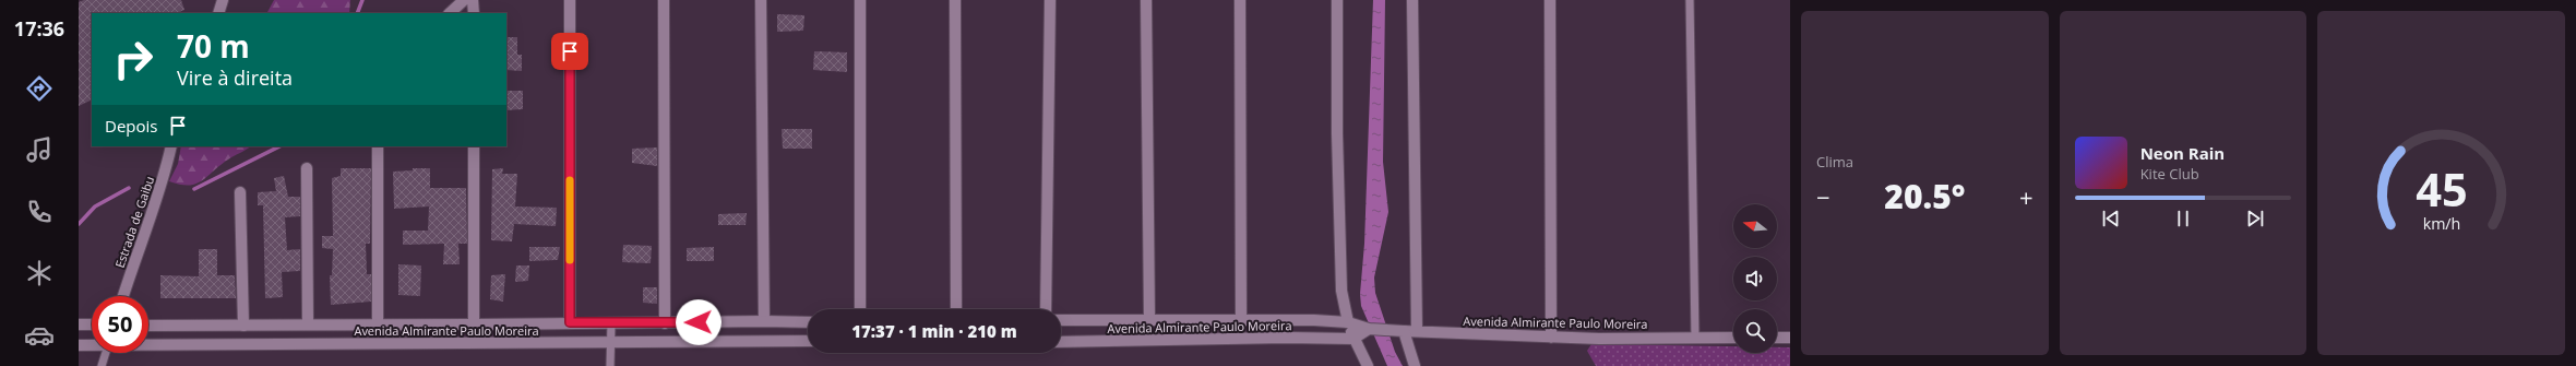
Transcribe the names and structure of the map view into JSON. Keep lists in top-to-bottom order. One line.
{"streets":{"street":["Estrada de Gaibu","Avenida Almirante Paulo Moreira"]},"north":"left","page":{"tabs":"17:36","tile":"Clima","turn":["70 m","Vire à direita"],"then":"Depois","song":["Neon Rain","Kite Club"],"heat":["−","20.5°","+"],"limit":"50","trip":"17:37 · 1 min · 210 m","gauge":["45","km/h"]}}
